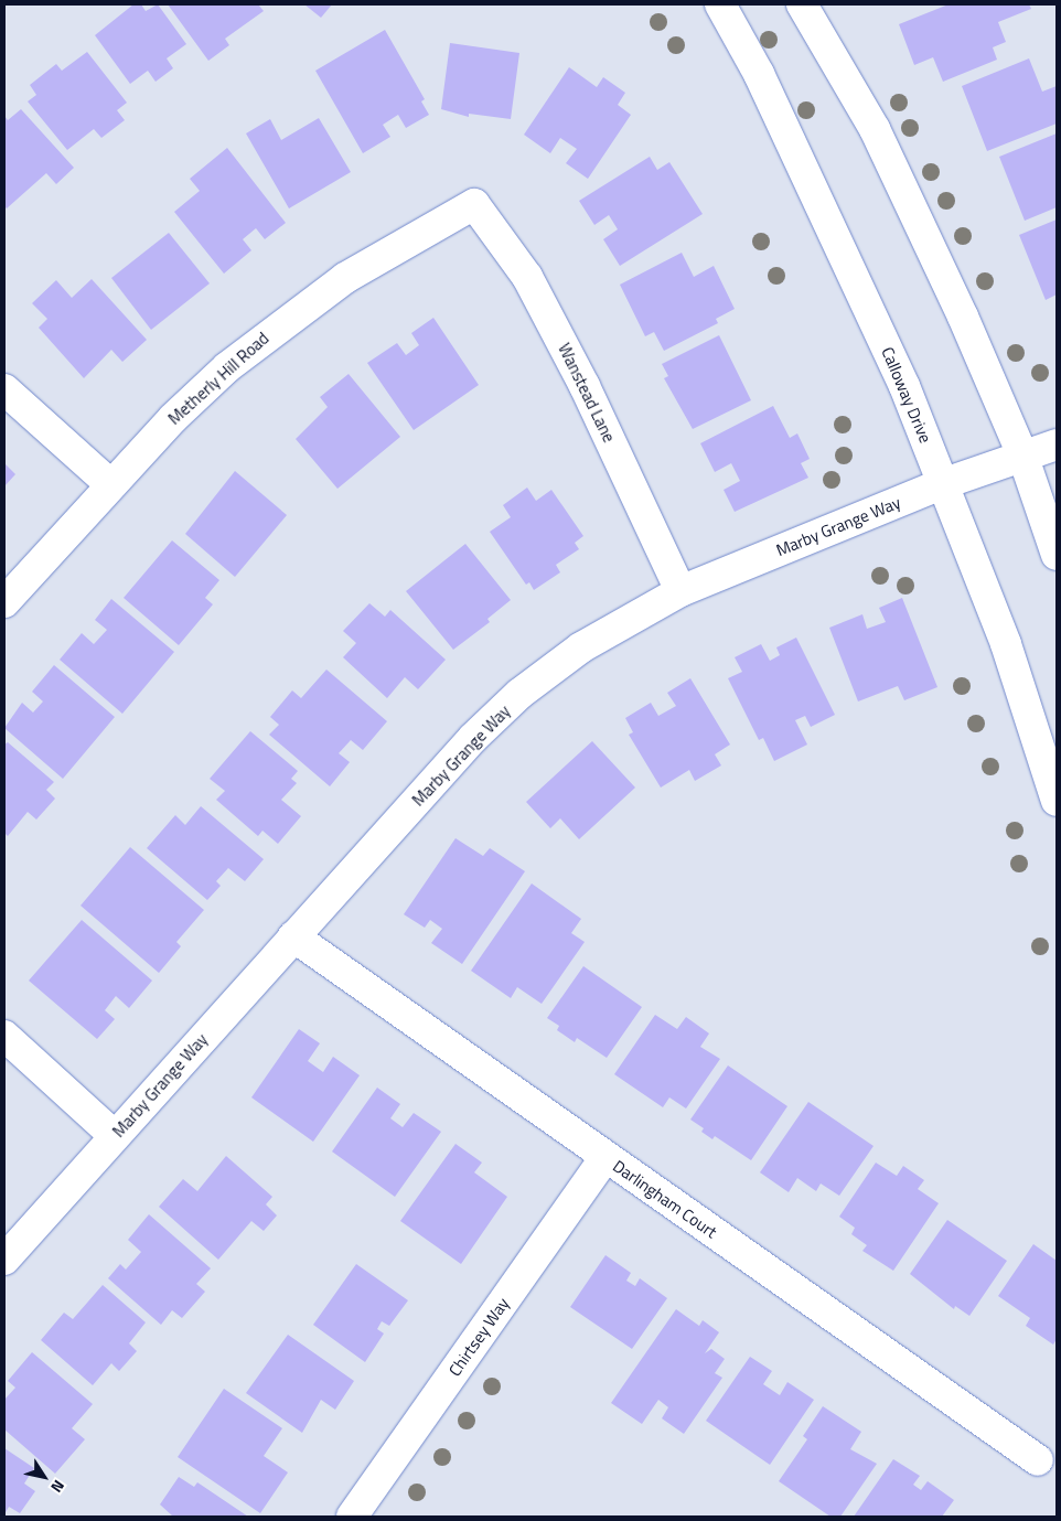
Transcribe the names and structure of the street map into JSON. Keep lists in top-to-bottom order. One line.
{"streets":{"street":["Metherly Hill Road","Wanstead Lane","Calloway Drive","Marby Grange Way","Darlingham Court","Chirtsey Way"]},"crossings":[["Metherly Hill Road","Wanstead Lane"],["Wanstead Lane","Marby Grange Way"],["Calloway Drive","Marby Grange Way"],["Marby Grange Way","Darlingham Court"],["Darlingham Court","Chirtsey Way"]],"north":"bottom right"}
